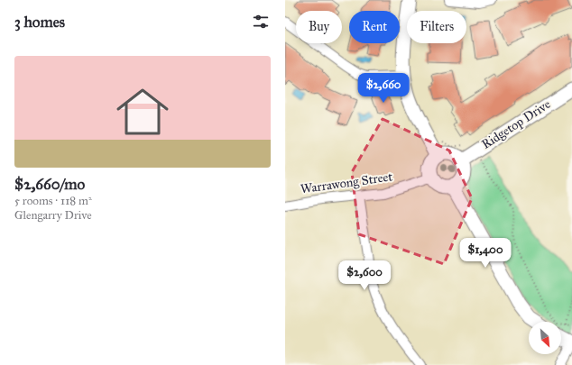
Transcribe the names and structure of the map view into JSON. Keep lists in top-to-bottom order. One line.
{"streets":{"street":["Ridgetop Drive","Warrawong Street"]},"crossings":[["Ridgetop Drive","Warrawong Street"]],"north":"bottom right","page":{"heading":"3 homes","chip":["Buy","Rent","Filters"],"list":[{"name":"$2,660/mo","note":"5 rooms · 118 m² · Glengarry Drive"}],"price":["$2,660","$1,400","$2,600"]}}
